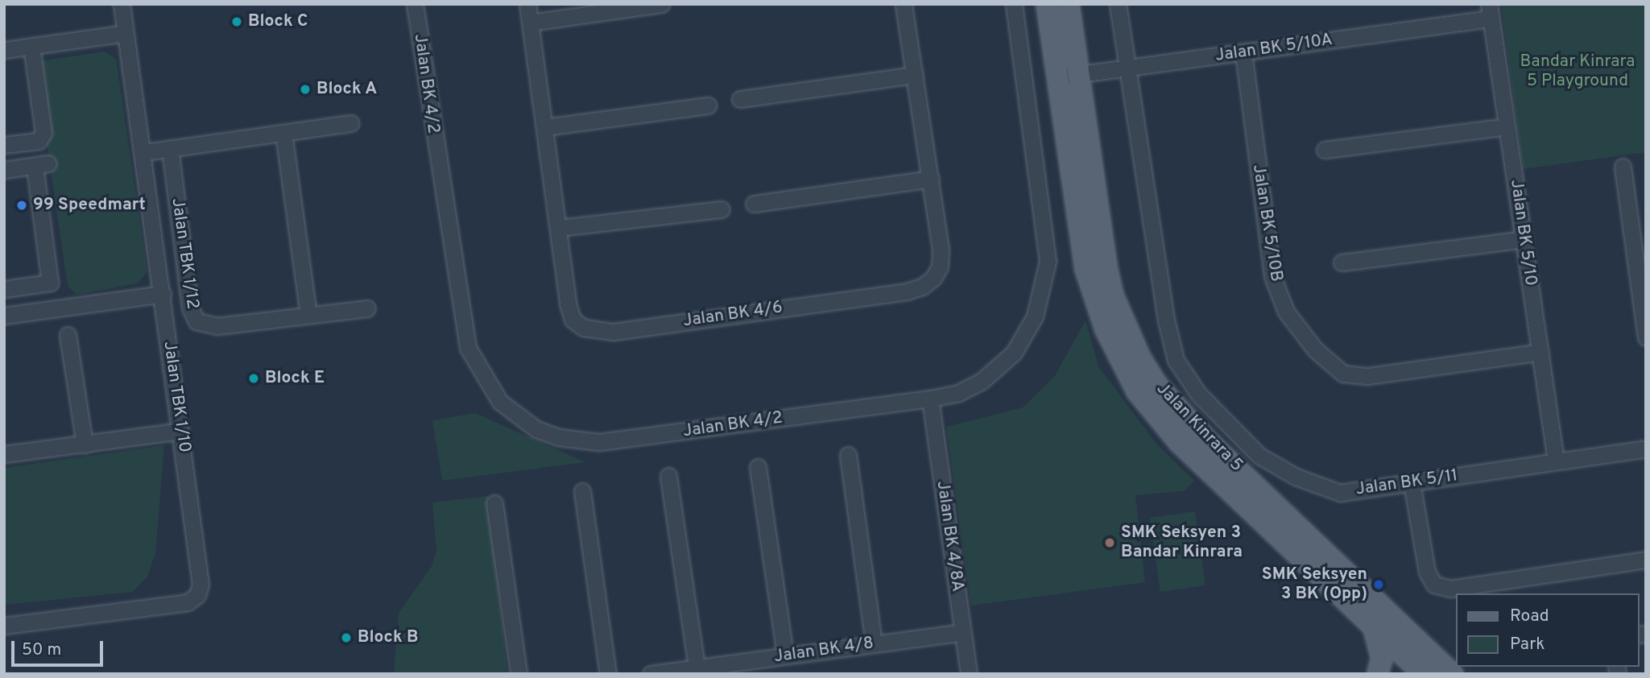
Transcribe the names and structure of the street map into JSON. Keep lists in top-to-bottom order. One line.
{"streets":{"main road":["Jalan Kinrara 5"],"street":["Jalan BK 5/10A","Jalan BK 4/2","Jalan BK 5/10B","Jalan BK 5/10","Jalan TBK 1/12","Jalan BK 4/6","Jalan TBK 1/10","Jalan BK 5/11","Jalan BK 4/8A","Jalan BK 4/8"]},"crossings":[["Jalan BK 5/10A","Jalan BK 5/10B"],["Jalan BK 5/10A","Jalan BK 5/10"],["Jalan BK 5/10A","Jalan Kinrara 5"],["Jalan BK 5/10A","Jalan BK 5/11"],["Jalan BK 4/2","Jalan BK 4/8A"],["Jalan BK 5/10B","Jalan BK 5/10"],["Jalan BK 5/10","Jalan BK 5/11"],["Jalan BK 4/8A","Jalan BK 4/8"]],"parks":["Bandar Kinrara 5 Playground"],"places":["Block C","Block A","99 Speedmart","Block E","SMK Seksyen 3 Bandar Kinrara","SMK Seksyen 3 BK (Opp)","Block B"],"legend":["Road","Park"],"scale_bar":"50 m"}
